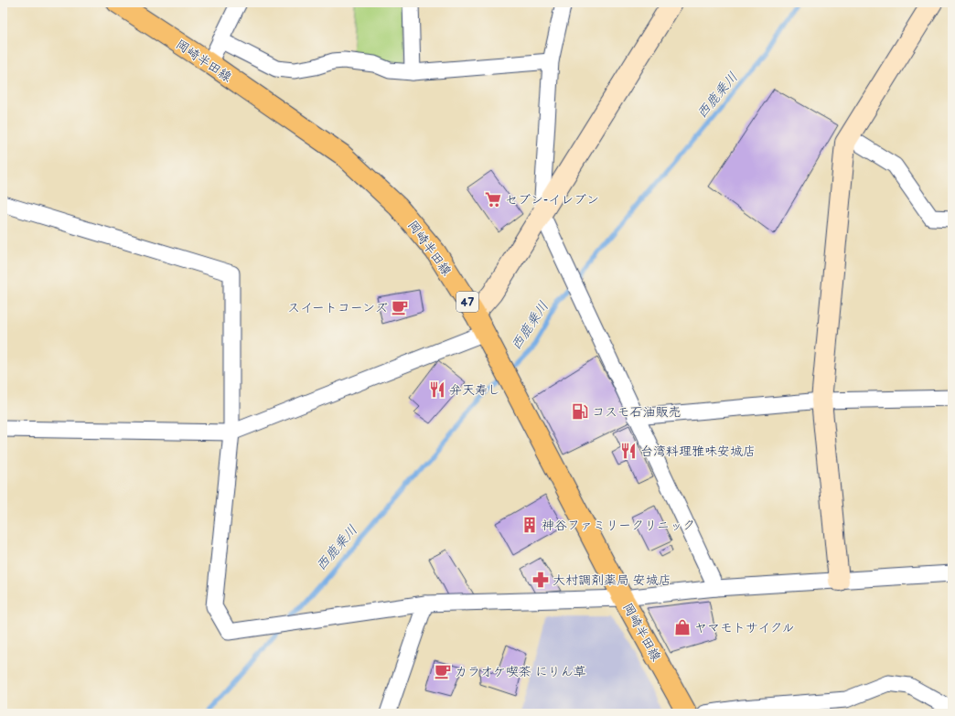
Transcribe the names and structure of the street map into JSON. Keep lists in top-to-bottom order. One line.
{"streets":{"main road":["岡崎半田線","47"]},"water":["西鹿乗川"],"places":{"supermarket":["セブン-イレブン"],"cafe":["スイートコーンズ","カラオケ喫茶 にりん草"],"restaurant":["弁天寿し","台湾料理雅味安城店"],"fuel station":["コスモ石油販売"],"building":["神谷ファミリークリニック"],"pharmacy":["大村調剤薬局 安城店"],"shop":["ヤマモトサイクル"]}}
